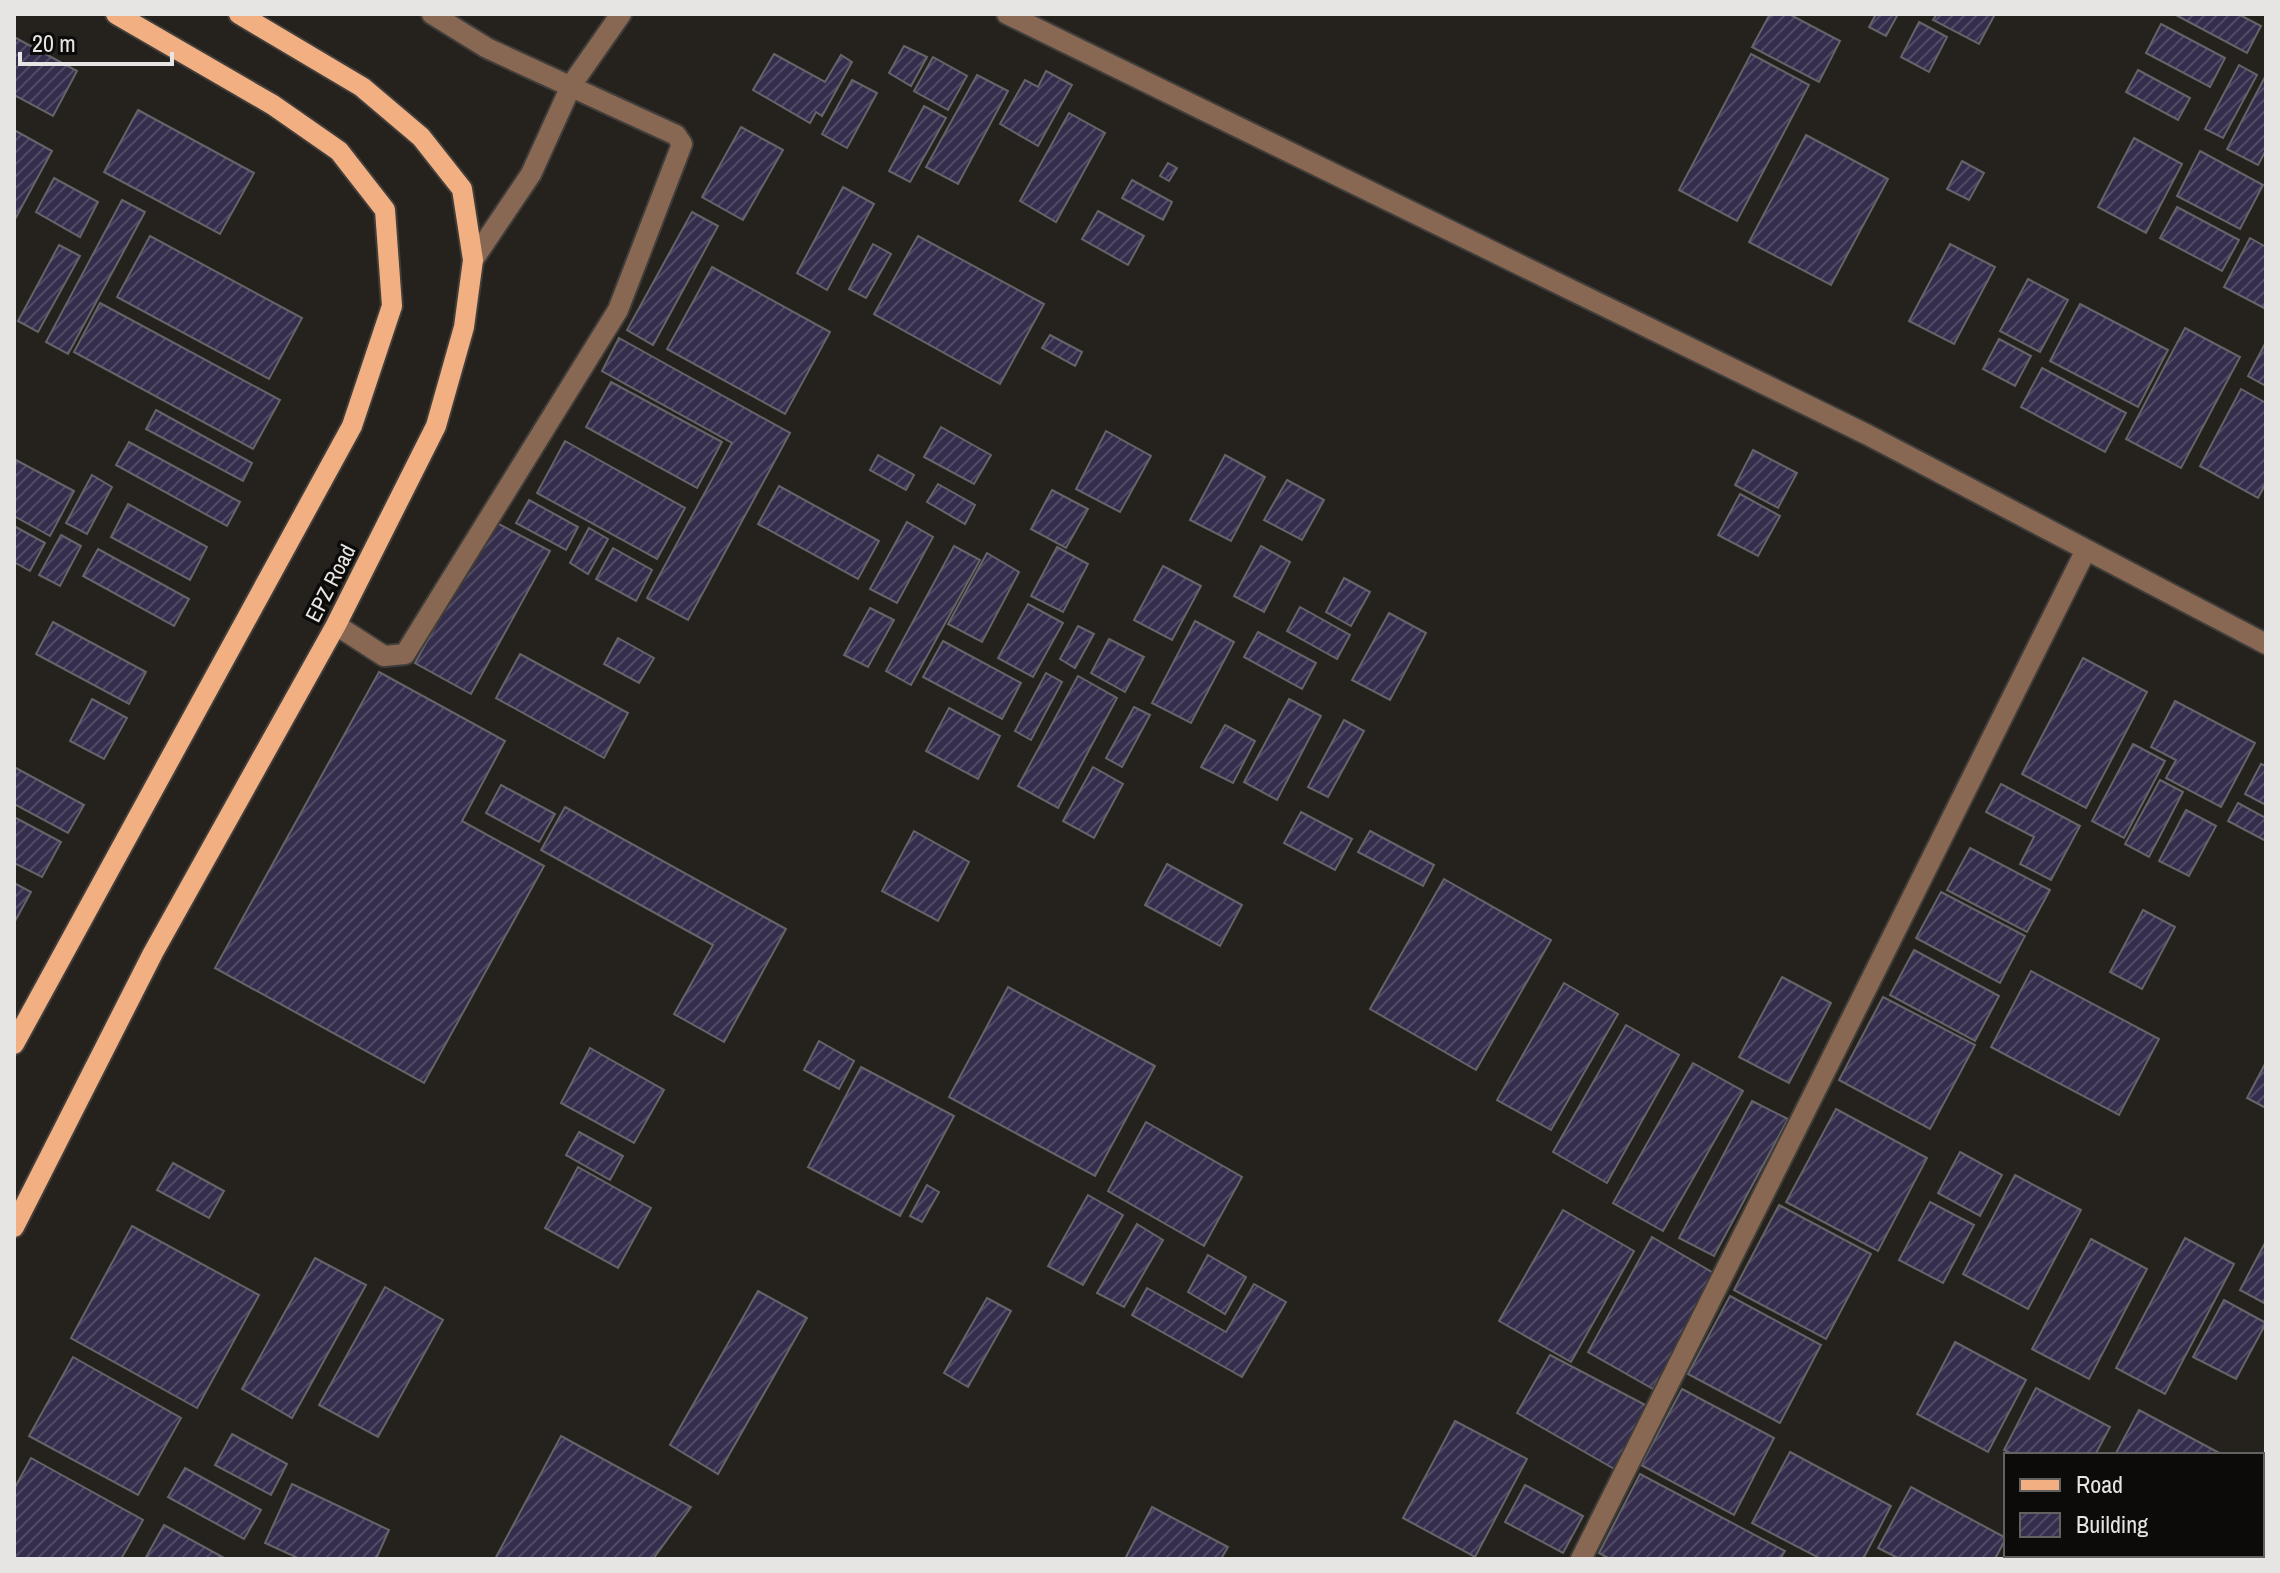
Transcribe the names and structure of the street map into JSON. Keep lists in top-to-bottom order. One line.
{"streets":{"main road":["EPZ Road"]},"legend":["Road","Building"],"scale_bar":"20 m"}
